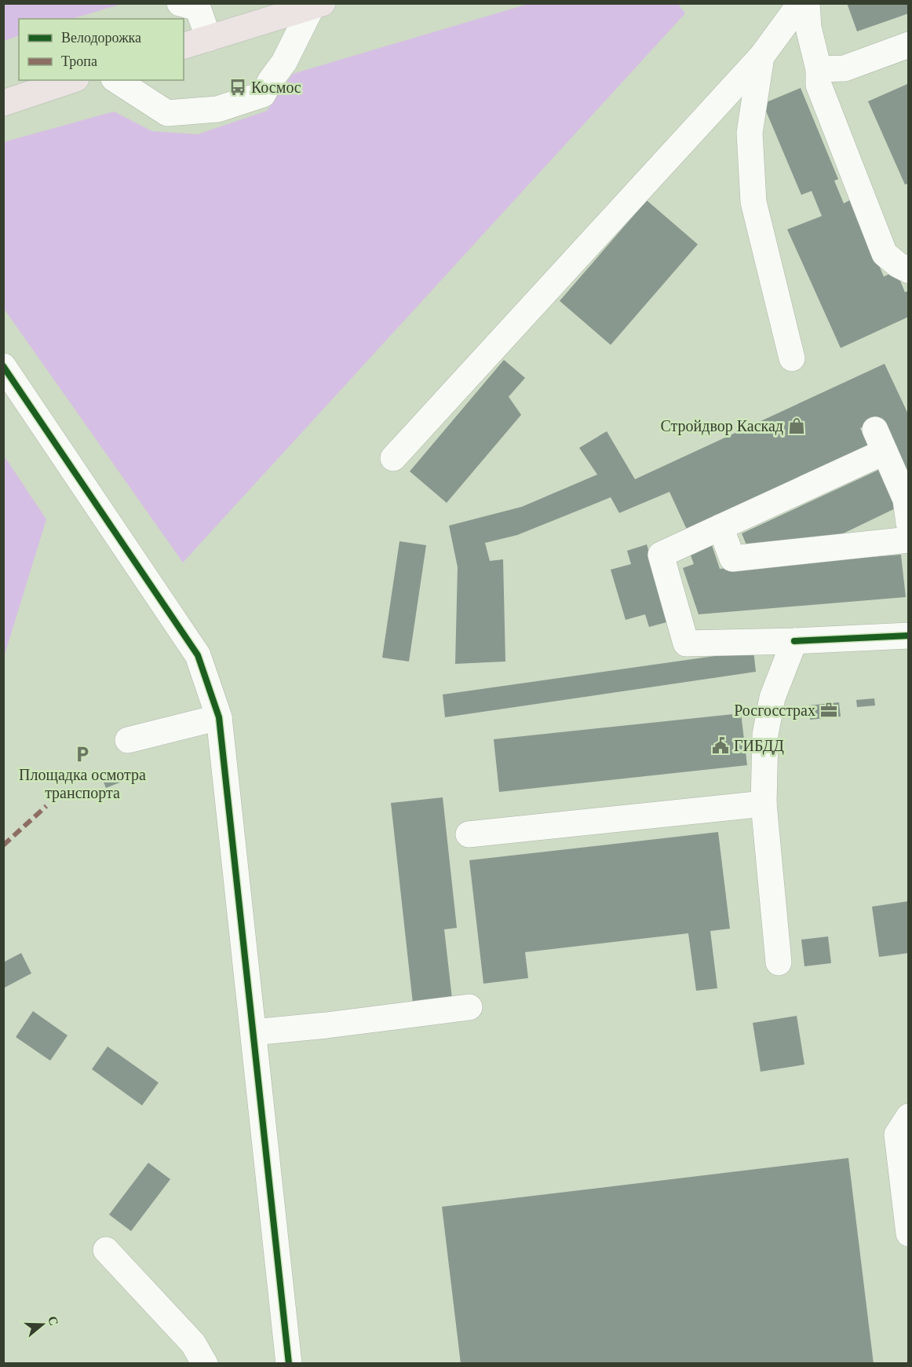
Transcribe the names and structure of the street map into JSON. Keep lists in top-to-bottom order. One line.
{"places":{"bus stop":["Космос"],"shop":["Стройдвор Каскад"],"office":["Росгосстрах"],"public building":["ГИБДД"],"parking":["Площадка осмотра транспорта"]},"legend":["Велодорожка","Тропа"],"north":"right"}
